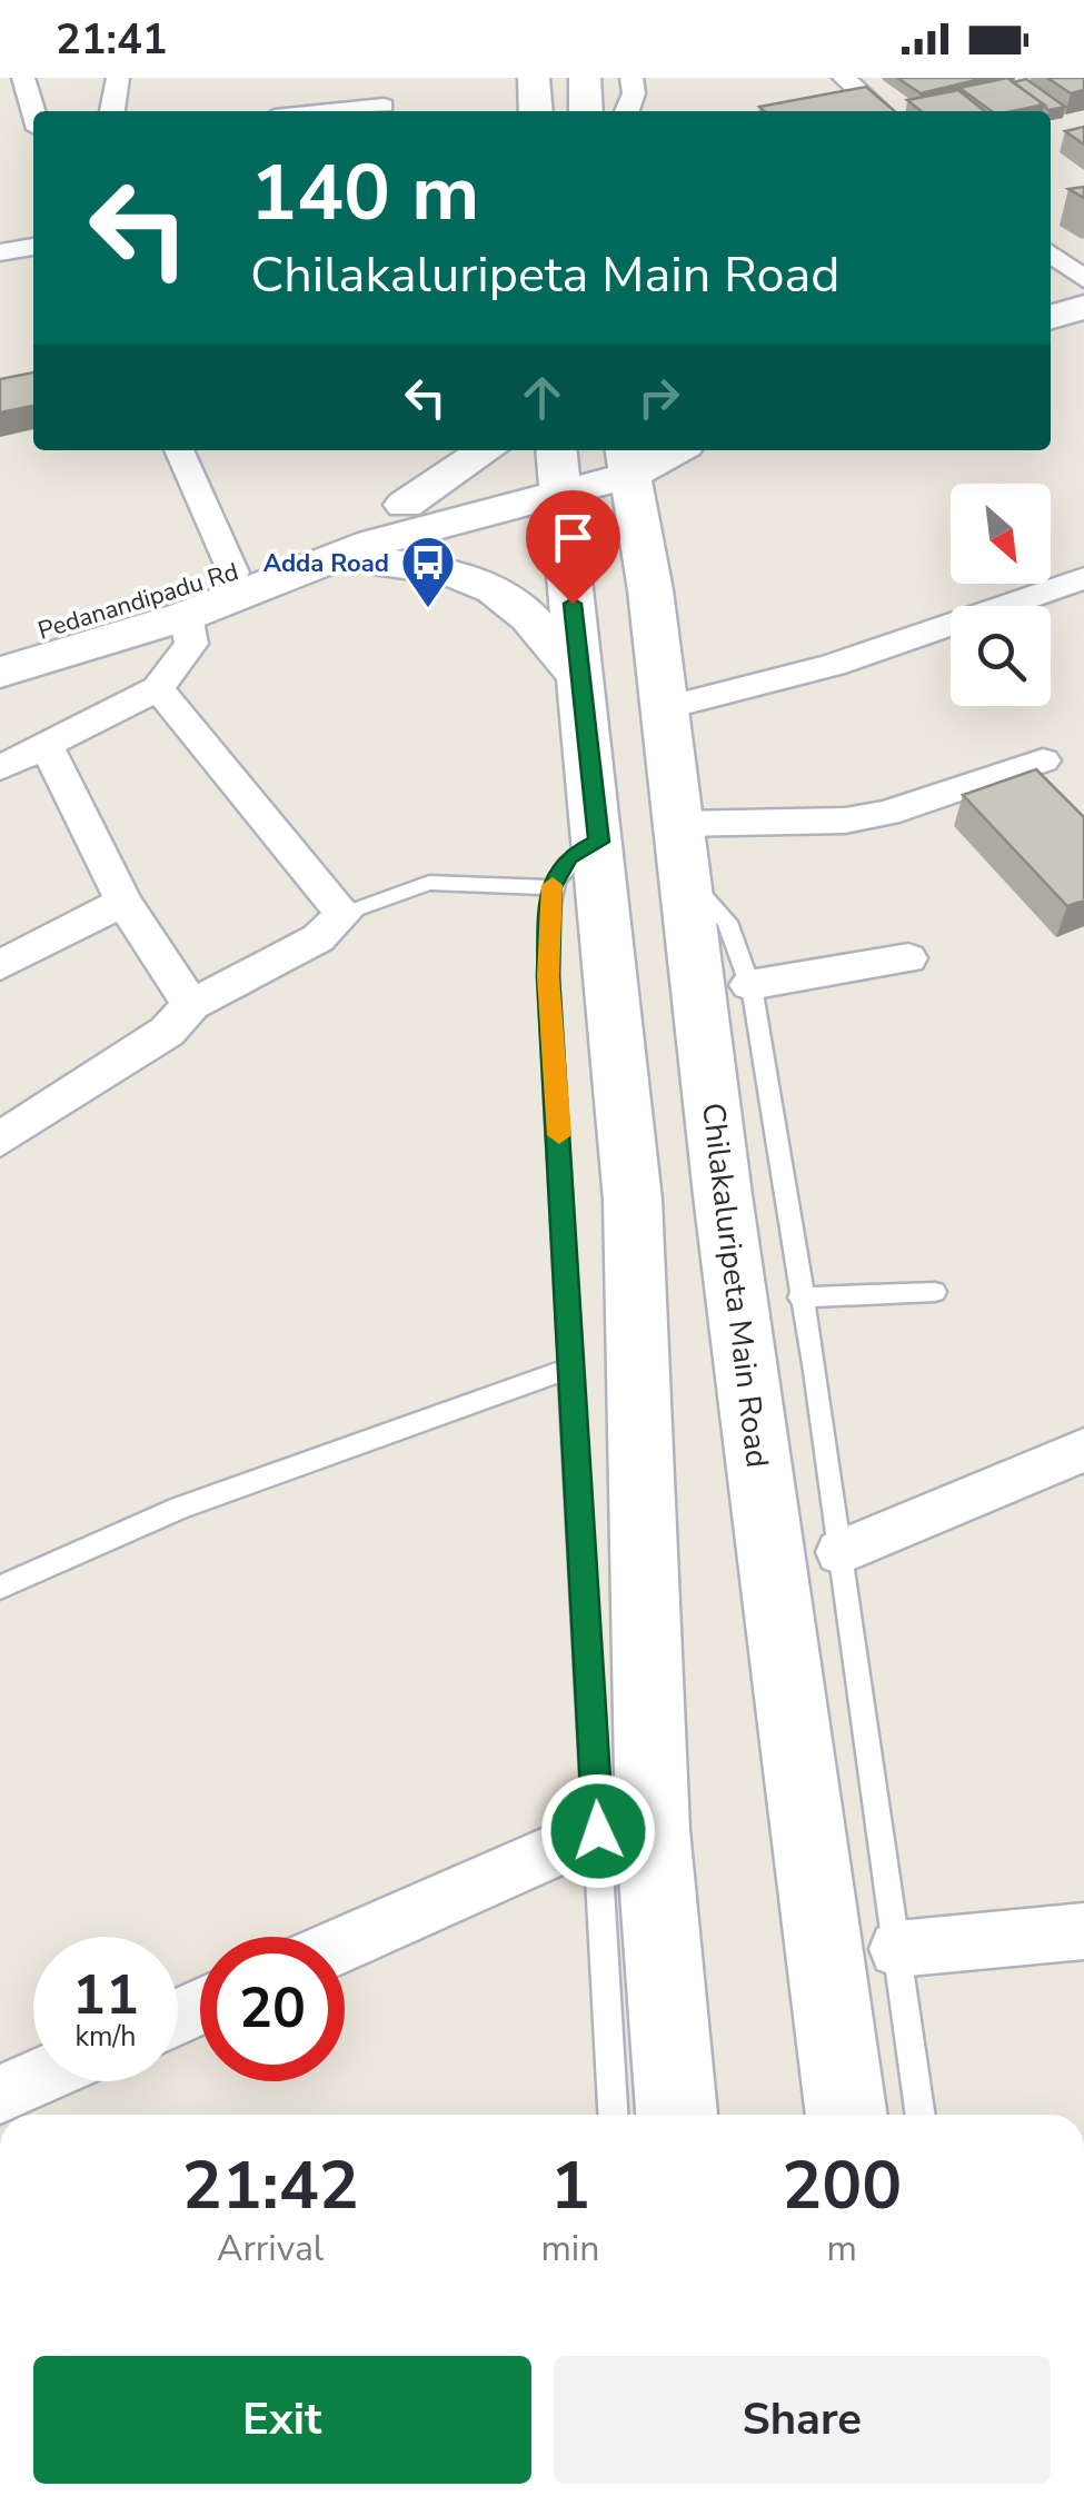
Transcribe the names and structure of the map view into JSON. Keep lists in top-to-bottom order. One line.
{"streets":{"main road":["Pedanandipadu Rd","Chilakaluripeta Main Road"]},"crossings":[["Pedanandipadu Rd","Chilakaluripeta Main Road"]],"places":{"bus stop":["Adda Road"]},"north":"bottom right","page":{"status":"21:41","turn":["140 m","Chilakaluripeta Main Road"],"speed":"11 km/h","limit":"20","eta":["21:42","Arrival","1","min","200","m"],"buttons":["Exit","Share"]}}
